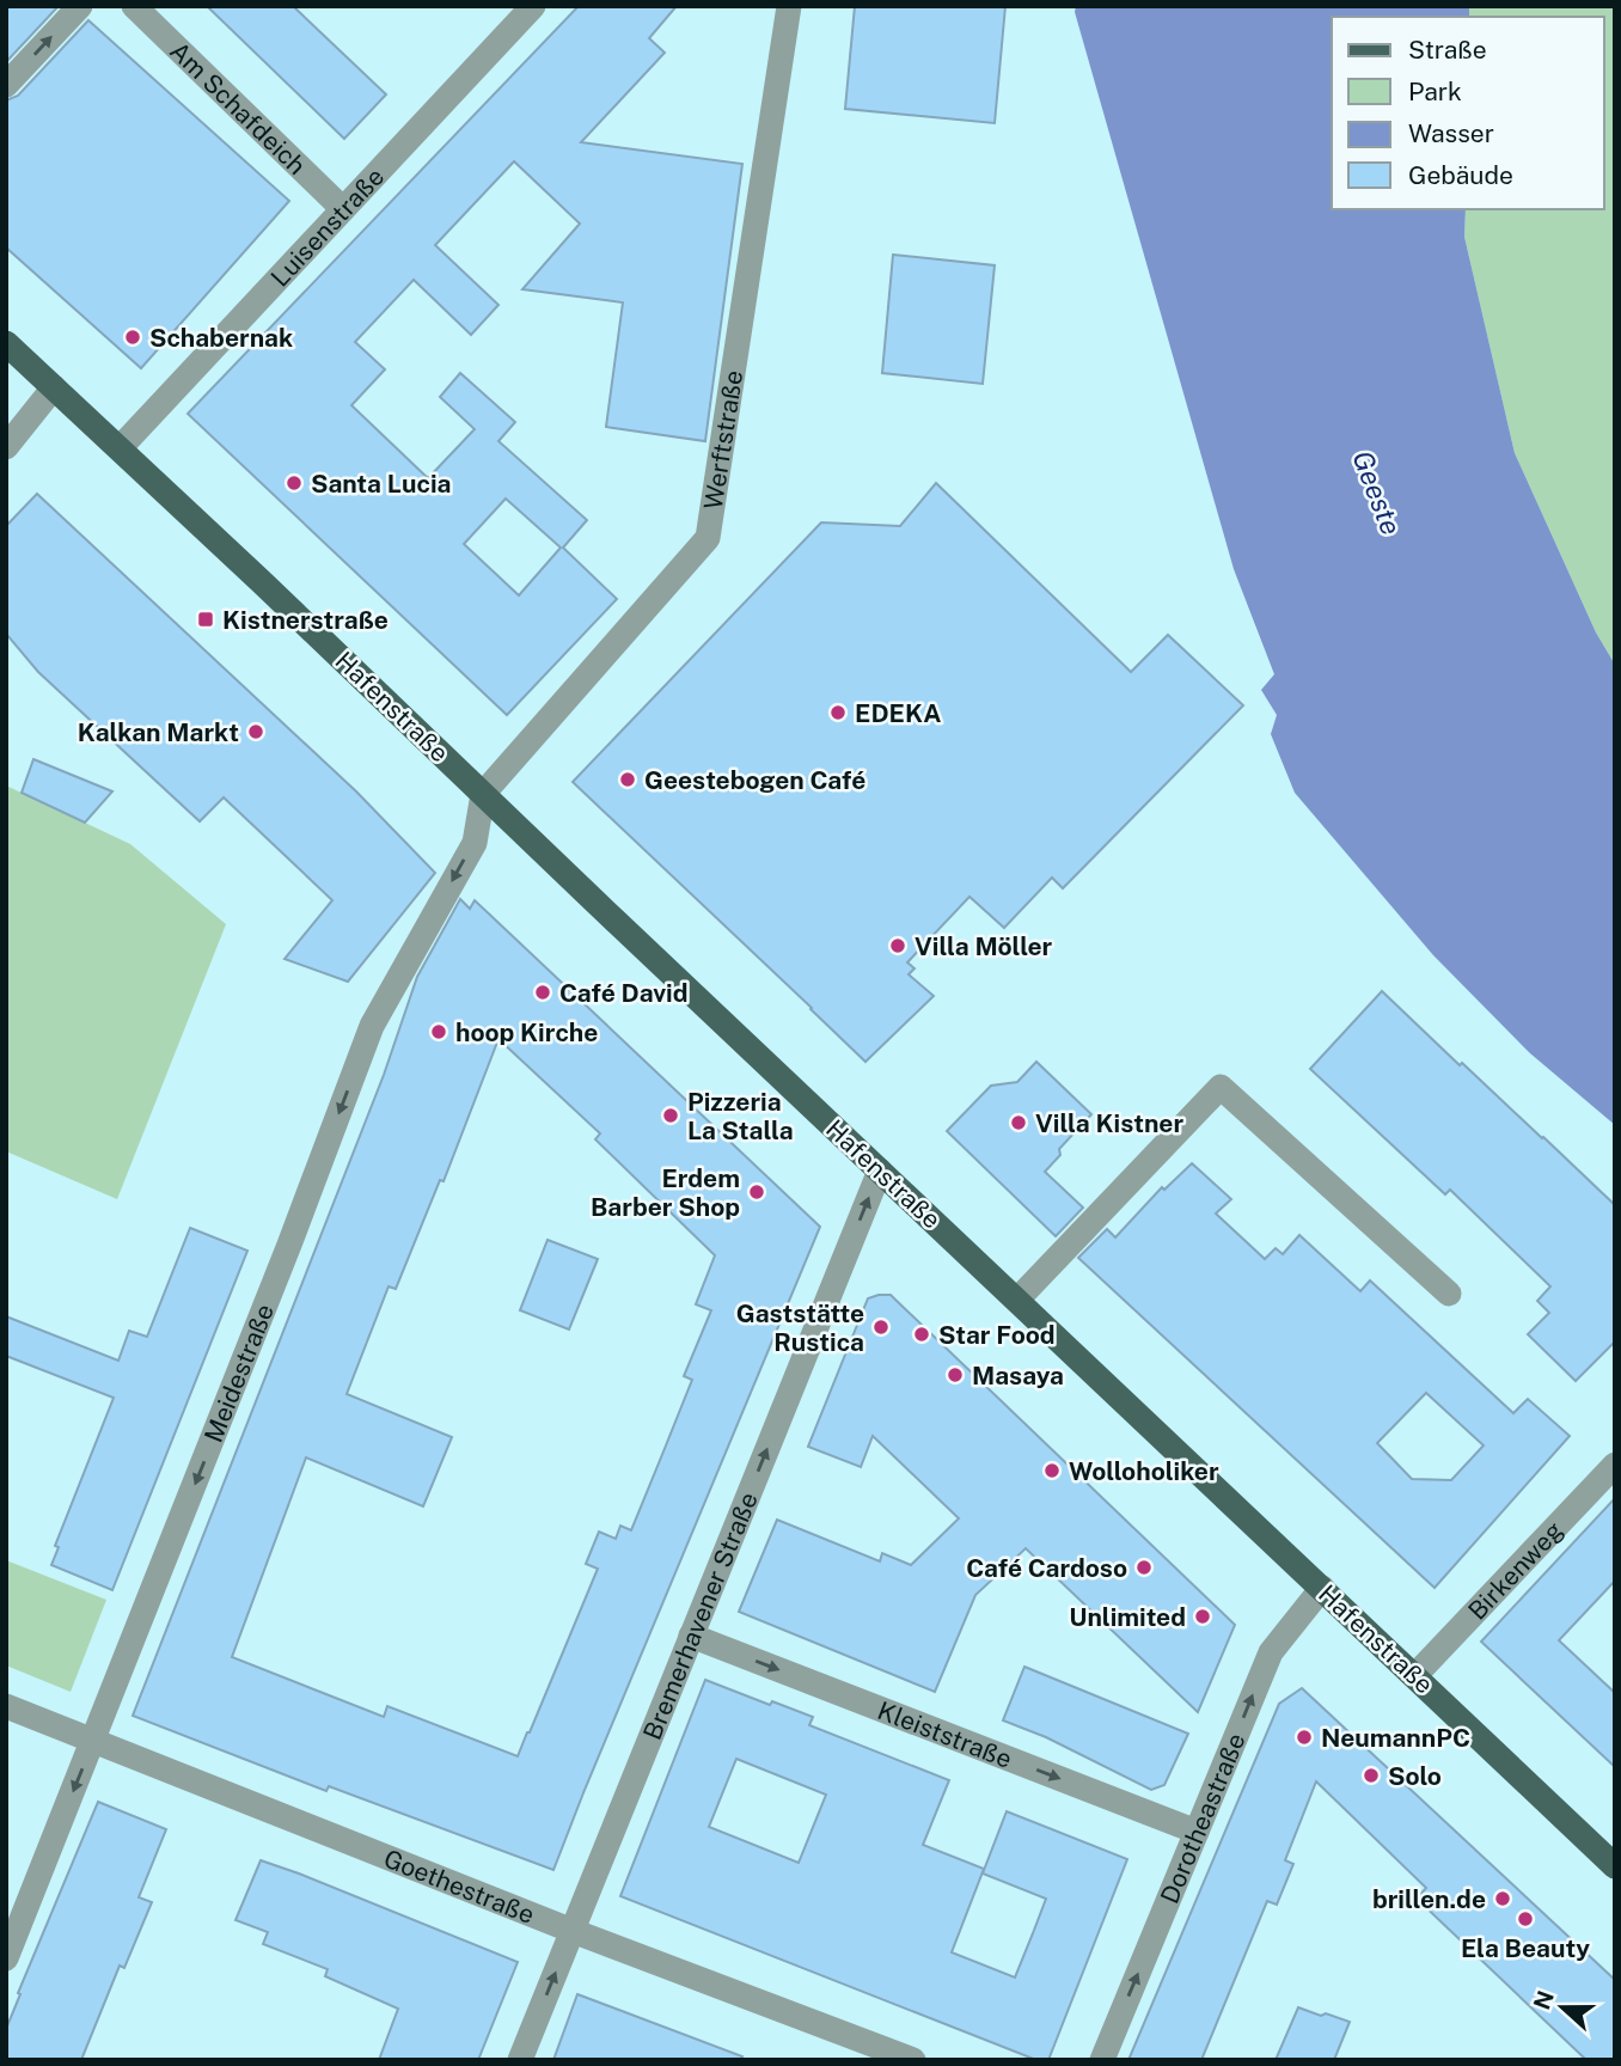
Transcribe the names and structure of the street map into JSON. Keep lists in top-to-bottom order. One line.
{"streets":{"main road":["Hafenstraße"],"street":["Am Schafdeich","Luisenstraße","Werftstraße","Meidestraße","Birkenweg","Bremerhavener Straße","Kleiststraße","Dorotheastraße","Goethestraße"]},"crossings":[["Am Schafdeich","Luisenstraße"],["Luisenstraße","Hafenstraße"],["Werftstraße","Hafenstraße"],["Werftstraße","Meidestraße"],["Hafenstraße","Meidestraße"],["Hafenstraße","Birkenweg"],["Hafenstraße","Bremerhavener Straße"],["Hafenstraße","Dorotheastraße"],["Meidestraße","Goethestraße"],["Bremerhavener Straße","Kleiststraße"],["Bremerhavener Straße","Goethestraße"],["Kleiststraße","Dorotheastraße"]],"one_way":["Meidestraße","Bremerhavener Straße","Kleiststraße","Dorotheastraße"],"water":["Geeste"],"places":{"other":["Schabernak","Santa Lucia","EDEKA","Kalkan Markt","Geestebogen Café","Villa Möller","Café David","hoop Kirche","Pizzeria La Stalla","Villa Kistner","Erdem Barber Shop","Gaststätte Rustica","Star Food","Masaya","Wolloholiker","Café Cardoso","Unlimited","NeumannPC","Solo","brillen.de","Ela Beauty"],"transit":["Kistnerstraße"]},"legend":["Straße","Park","Wasser","Gebäude"],"north":"left"}
